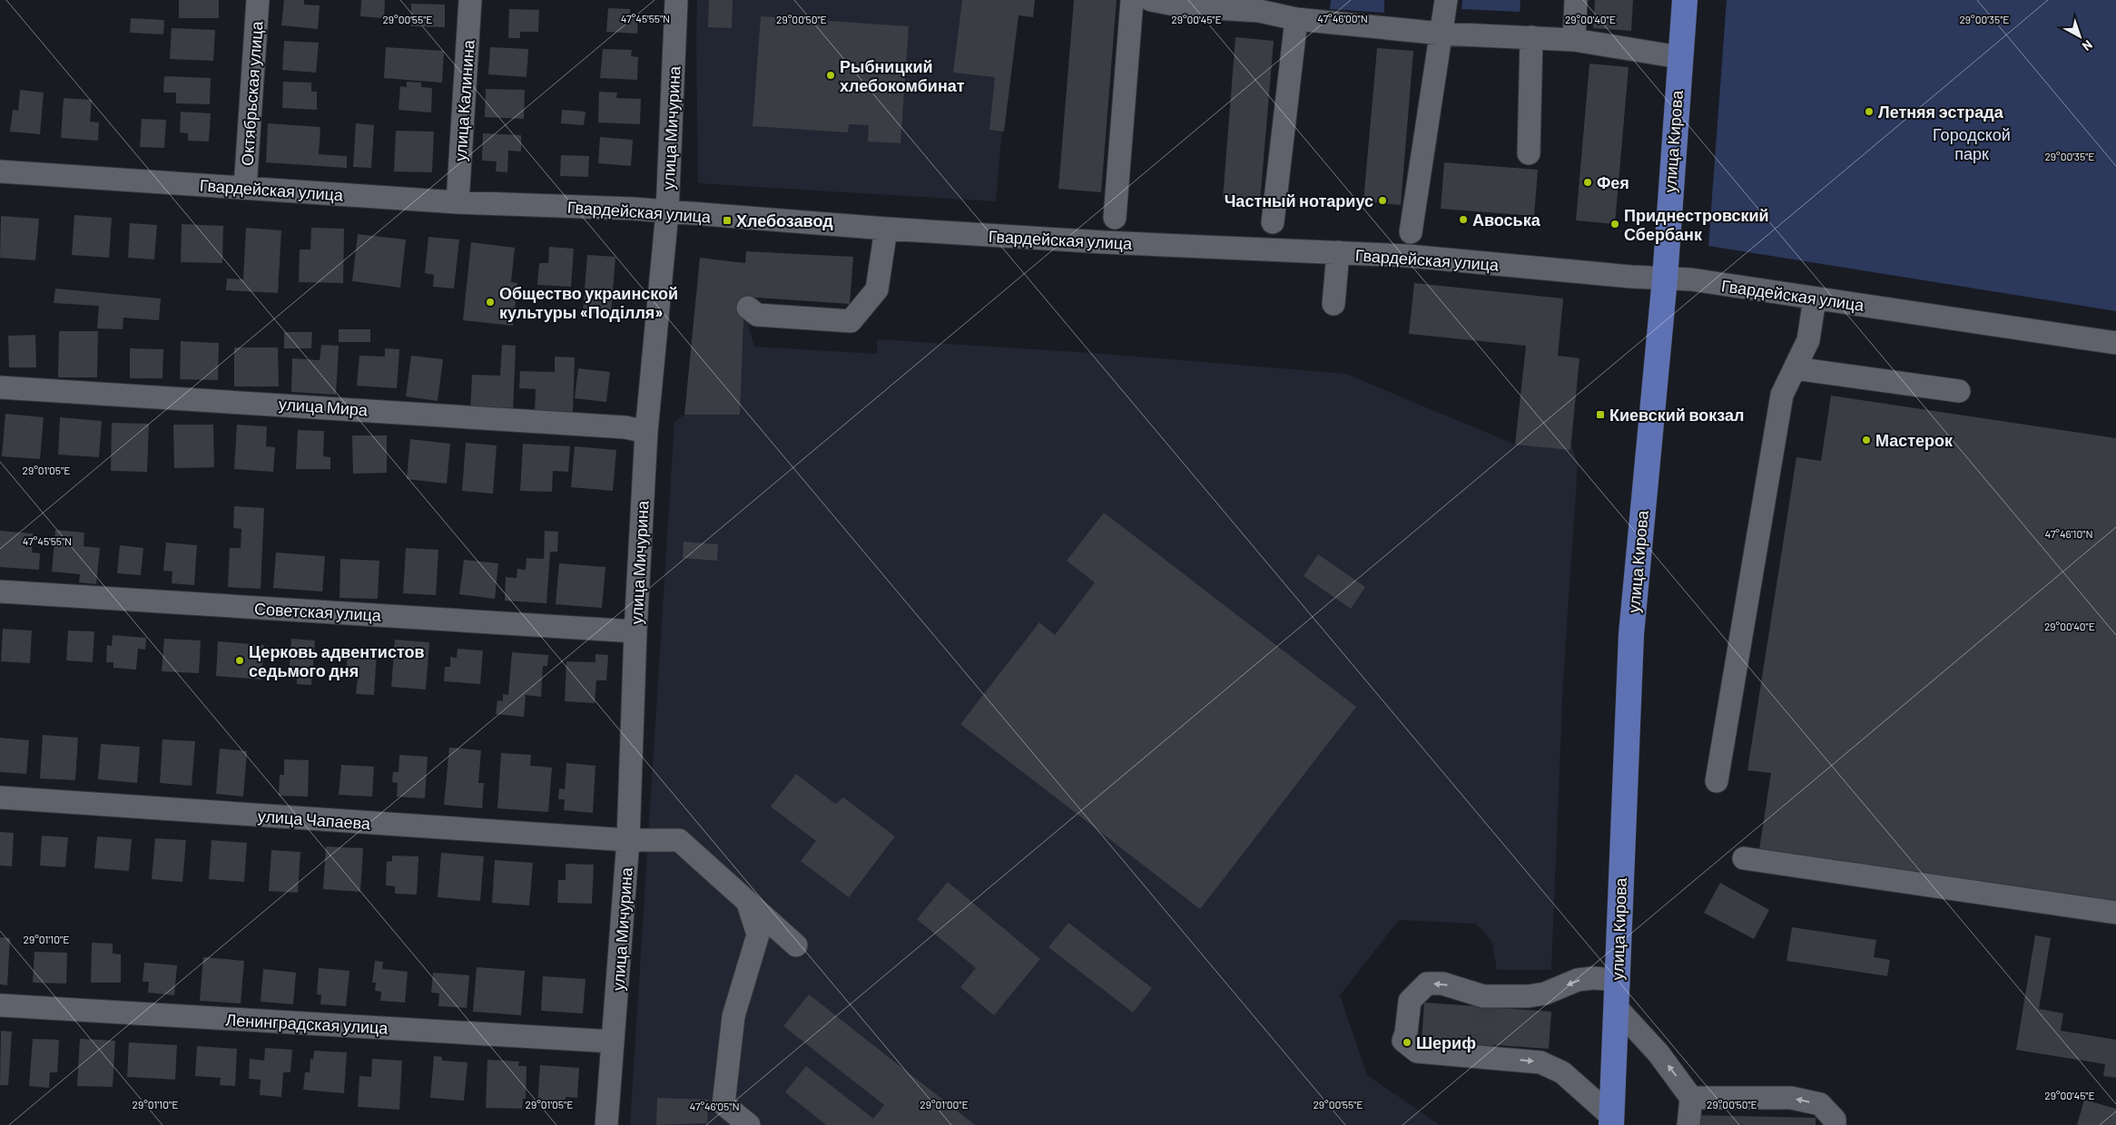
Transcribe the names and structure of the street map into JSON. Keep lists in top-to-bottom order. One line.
{"streets":{"main road":["улица Кирова"],"street":["Октябрьская улица","улица Калинина","улица Мичурина","Гвардейская улица","улица Мира","Советская улица","улица Чапаева","Ленинградская улица"]},"crossings":[["Октябрьская улица","Гвардейская улица"],["улица Калинина","Гвардейская улица"],["улица Мичурина","Гвардейская улица"],["улица Мичурина","улица Мира"],["улица Мичурина","Советская улица"],["улица Мичурина","улица Чапаева"],["улица Мичурина","Ленинградская улица"],["улица Кирова","Гвардейская улица"]],"parks":["Городской парк"],"places":{"other":["Рыбницкий хлебокомбинат","Летняя эстрада","Фея","Частный нотариус","Авоська","Приднестровский Сбербанк","Общество украинской культуры «Поділля»","Мастерок","Церковь адвентистов седьмого дня","Шериф"],"transit":["Хлебозавод","Киевский вокзал"]},"north":"bottom right","coordinates":["47°45'55\"N","47°46'00\"N","29°00'35\"E","29°00'55\"E","29°00'50\"E","29°00'45\"E","29°00'40\"E","29°01'05\"E","47°46'10\"N","29°01'10\"E","29°01'00\"E","47°46'05\"N"]}
